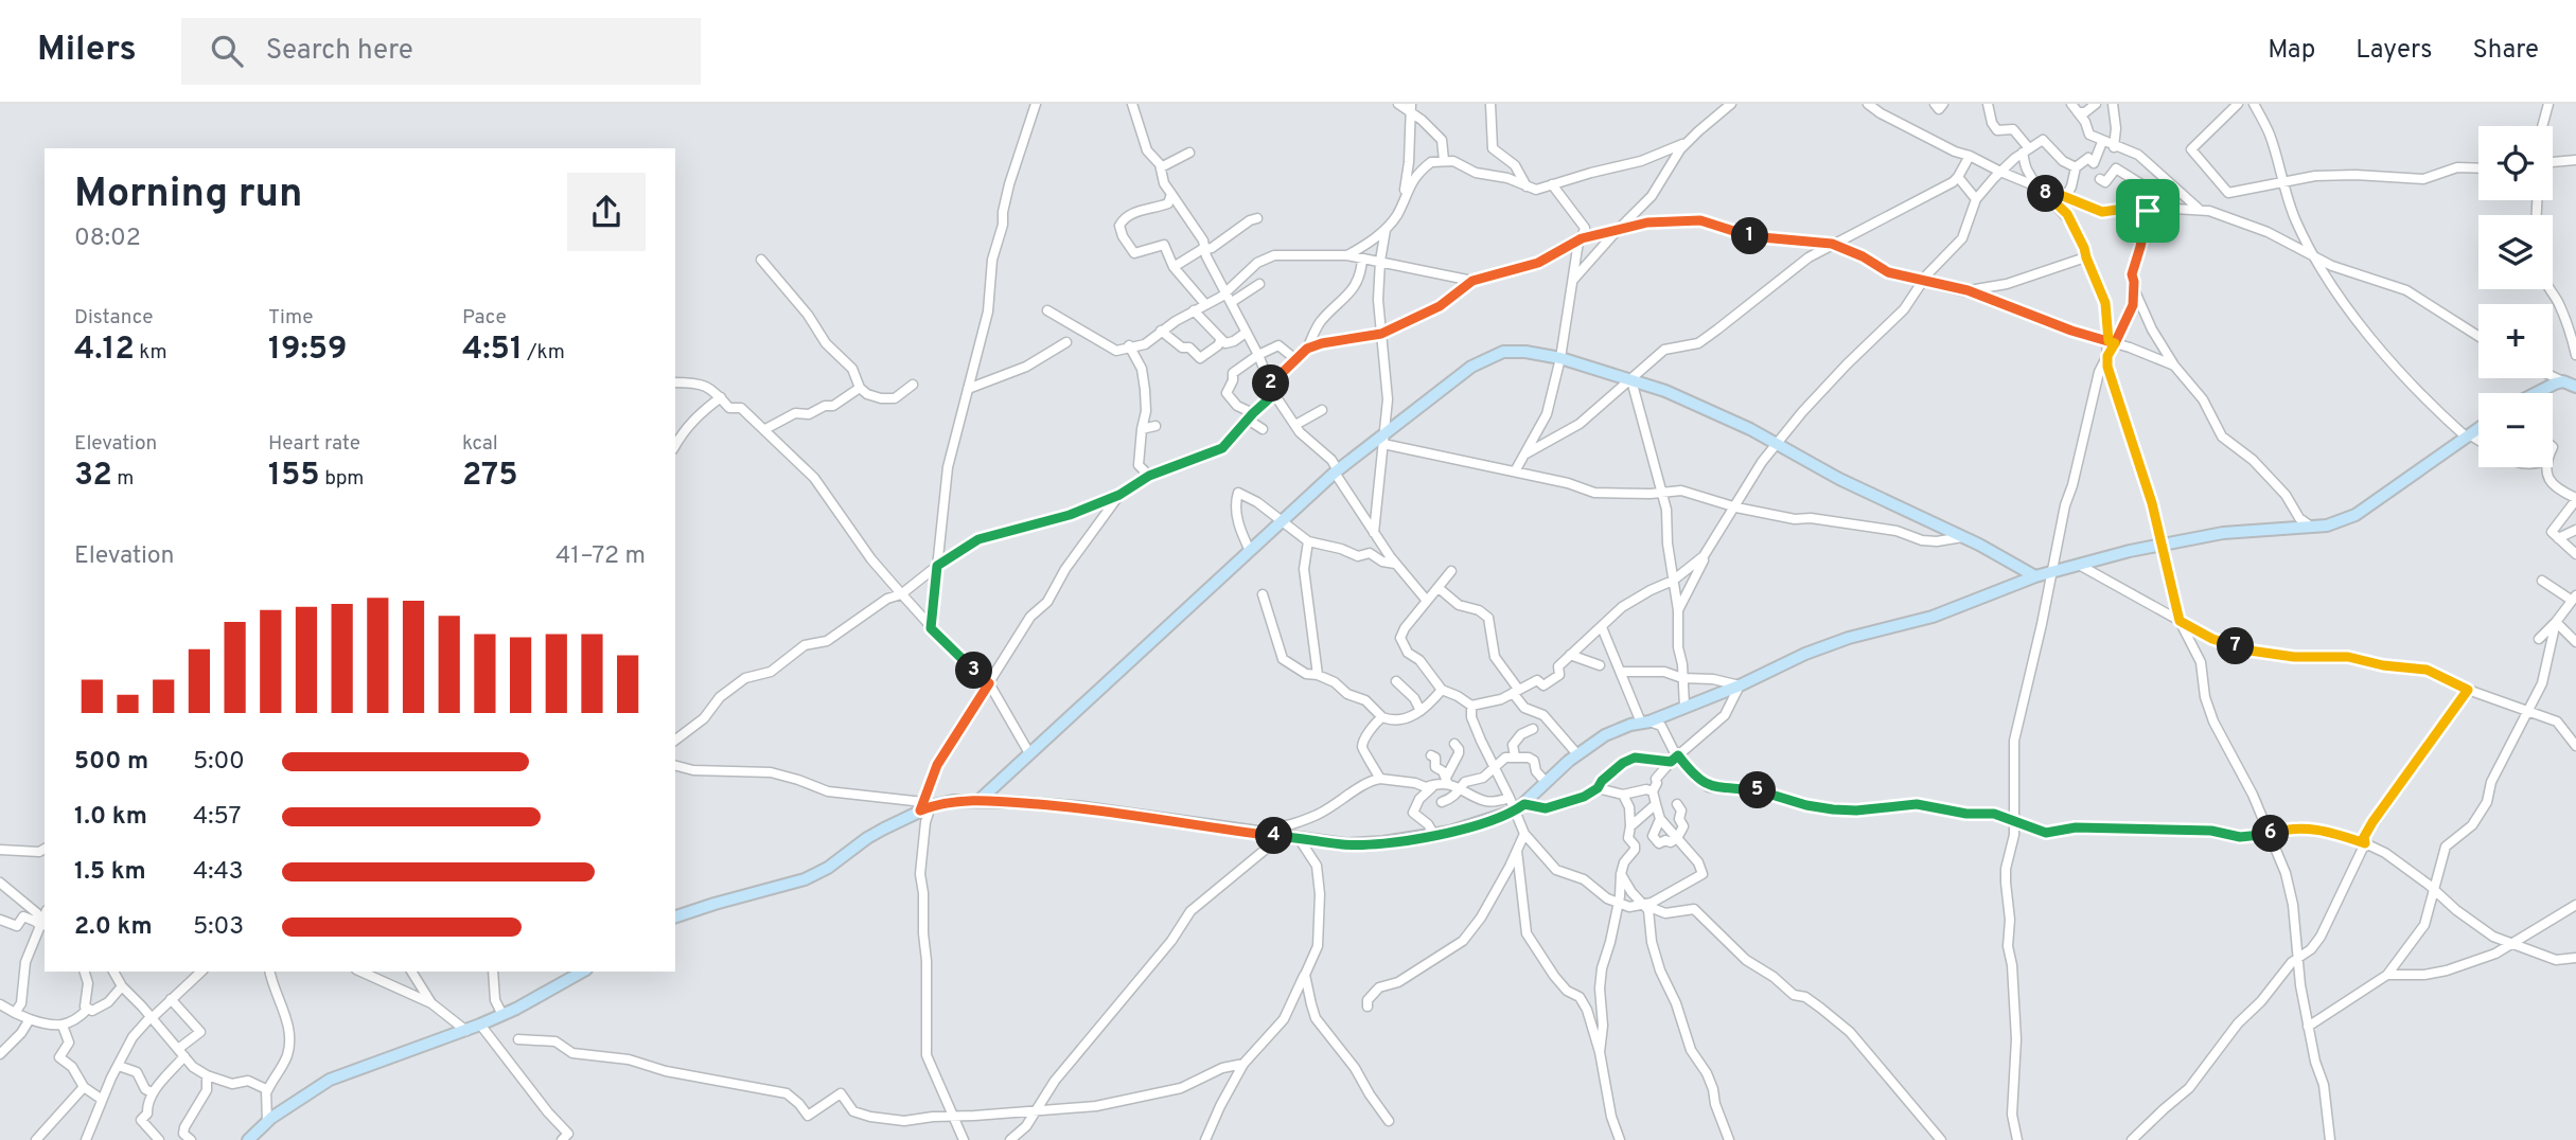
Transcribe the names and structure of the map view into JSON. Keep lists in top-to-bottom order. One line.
{"page":{"header":"Milers","search":"Search here","nav":["Map","Layers","Share"],"map_buttons":["+","−"],"heading":["Morning run","08:02"],"pins":["8","1","2","7","3","5","6","4"],"stats":[["Distance","4.12 km"],["Time","19:59"],["Pace","4:51 /km"],["Elevation","32 m"],["Heart rate","155 bpm"],["kcal","275"]],"chart":["Elevation","41–72 m"],"list":[{"name":"500 m","note":"5:00"},{"name":"1.0 km","note":"4:57"},{"name":"1.5 km","note":"4:43"},{"name":"2.0 km","note":"5:03"}]}}
